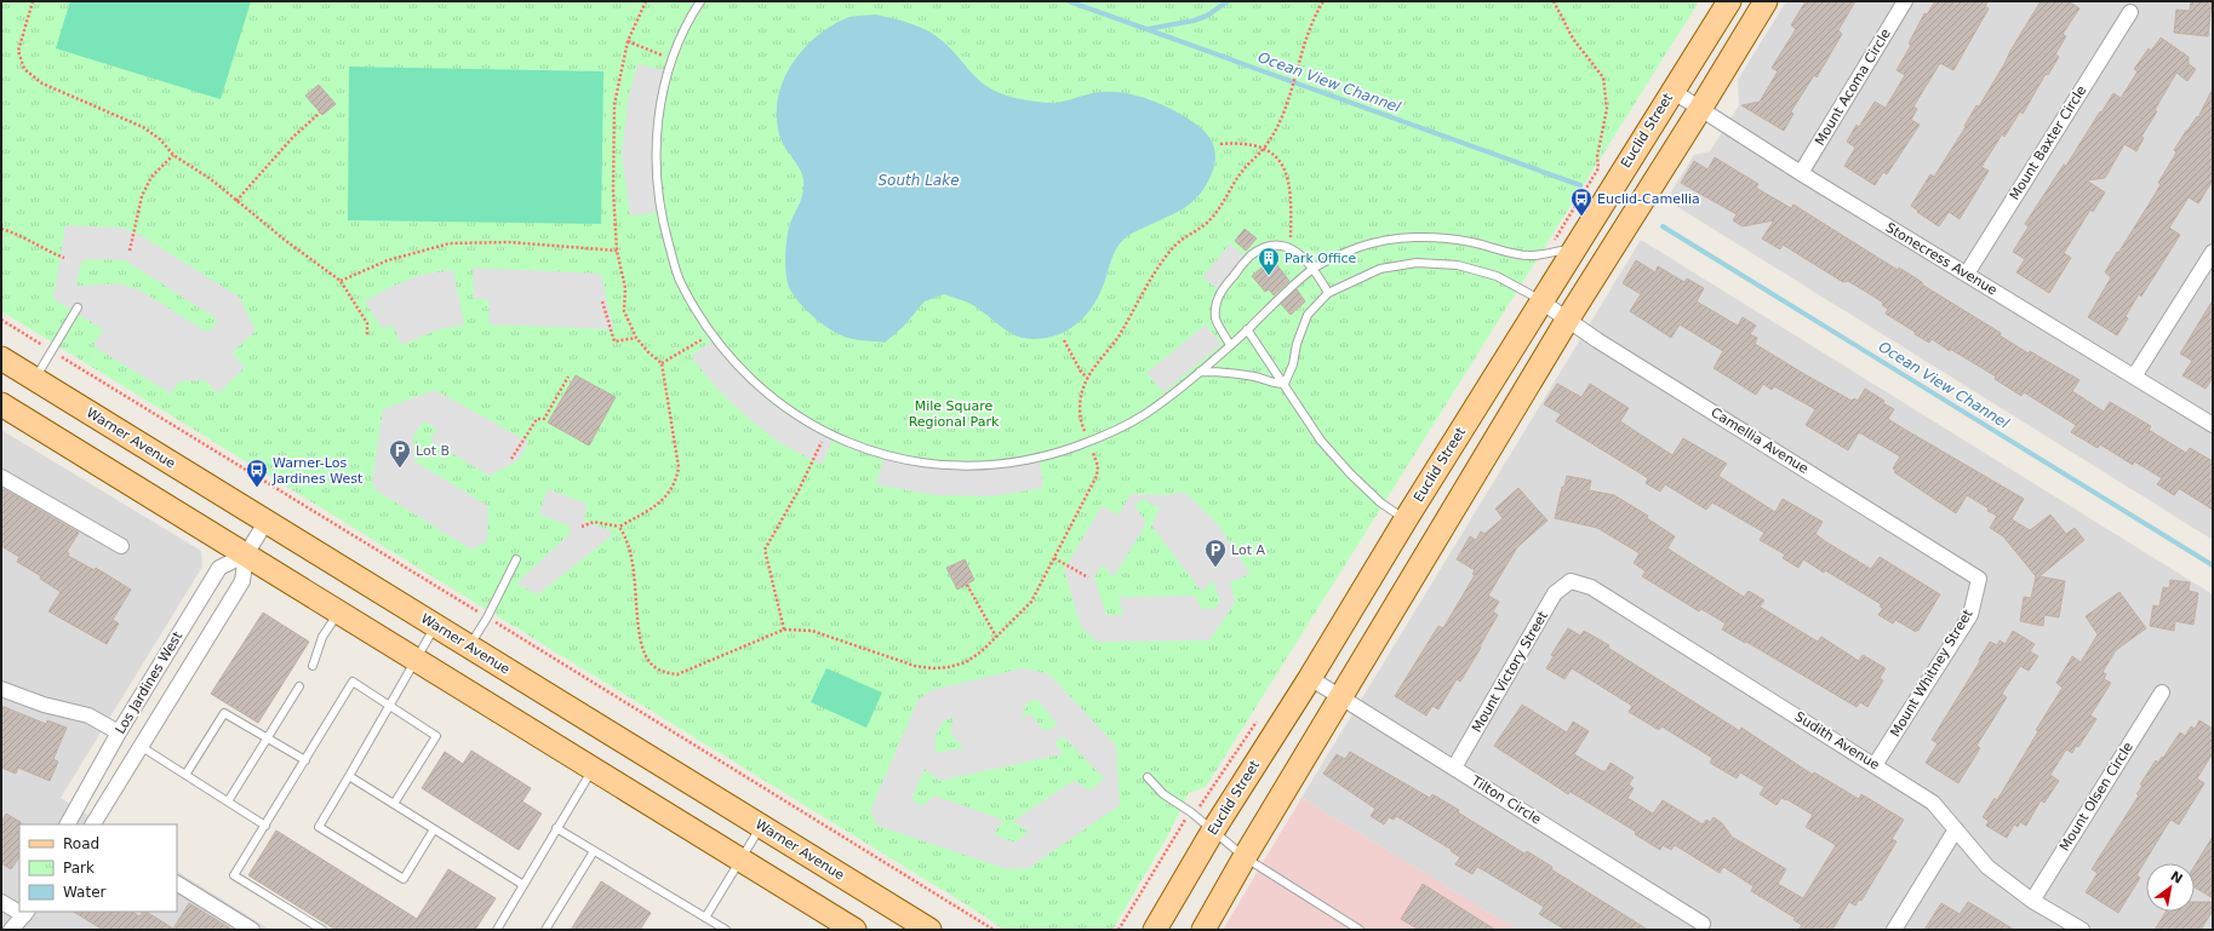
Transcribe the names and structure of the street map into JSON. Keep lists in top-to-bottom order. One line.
{"streets":{"main road":["Euclid Street","Warner Avenue"],"street":["Mount Acoma Circle","Mount Baxter Circle","Stonecress Avenue","Camellia Avenue","Mount Victory Street","Mount Whitney Street","Los Jardines West","Sudith Avenue","Mount Olsen Circle","Tilton Circle"]},"crossings":[["Mount Acoma Circle","Stonecress Avenue"],["Euclid Street","Stonecress Avenue"],["Euclid Street","Camellia Avenue"],["Euclid Street","Tilton Circle"],["Mount Baxter Circle","Stonecress Avenue"],["Warner Avenue","Los Jardines West"],["Camellia Avenue","Mount Whitney Street"],["Mount Victory Street","Sudith Avenue"],["Mount Victory Street","Tilton Circle"],["Mount Whitney Street","Sudith Avenue"],["Sudith Avenue","Mount Olsen Circle"]],"water":["Ocean View Channel","South Lake"],"parks":["Mile Square Regional Park"],"places":{"bus stop":["Euclid-Camellia","Warner-Los Jardines West"],"building":["Park Office"],"parking":["Lot B","Lot A"]},"legend":["Road","Park","Water"],"north":"top right"}
